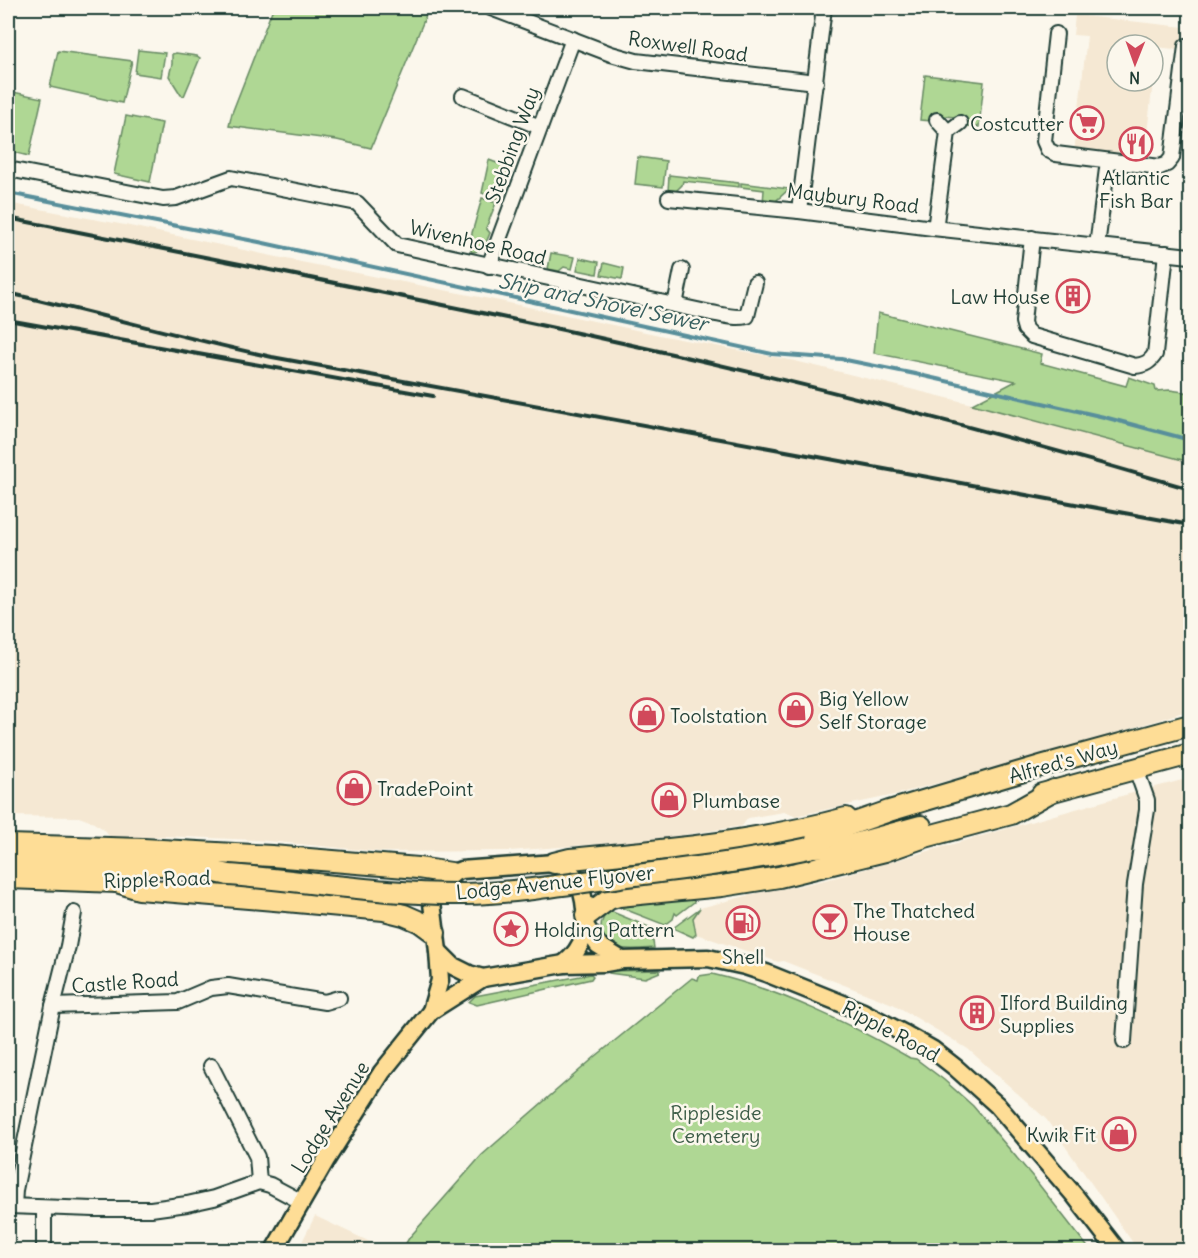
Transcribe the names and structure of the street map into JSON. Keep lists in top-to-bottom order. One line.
{"streets":{"highway":["Alfred's Way","Ripple Road","Lodge Avenue Flyover"],"main road":["Lodge Avenue"],"street":["Roxwell Road","Stebbing Way","Maybury Road","Wivenhoe Road","Castle Road"]},"crossings":[["Roxwell Road","Stebbing Way"],["Stebbing Way","Wivenhoe Road"],["Alfred's Way","Lodge Avenue Flyover"],["Ripple Road","Lodge Avenue Flyover"],["Ripple Road","Lodge Avenue"]],"water":["Ship and Shovel Sewer"],"parks":["Rippleside Cemetery"],"places":{"supermarket":["Costcutter"],"restaurant":["Atlantic Fish Bar"],"building":["Law House","Ilford Building Supplies"],"shop":["Big Yellow Self Storage","Toolstation","TradePoint","Plumbase","Kwik Fit"],"bar":["The Thatched House"],"fuel station":["Shell"],"place":["Holding Pattern"]},"north":"bottom"}
